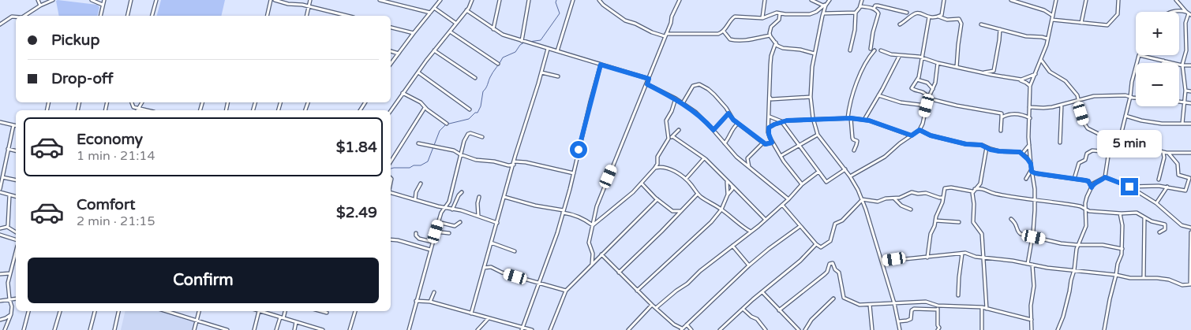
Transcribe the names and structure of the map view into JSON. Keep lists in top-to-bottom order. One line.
{"page":{"map_buttons":["+","−"],"banner":["Pickup","Drop-off"],"list":[{"name":"Economy","note":"1 min · 21:14","value":"$1.84"},{"name":"Comfort","note":"2 min · 21:15","value":"$2.49"}],"bubble":"5 min","buttons":"Confirm"}}
